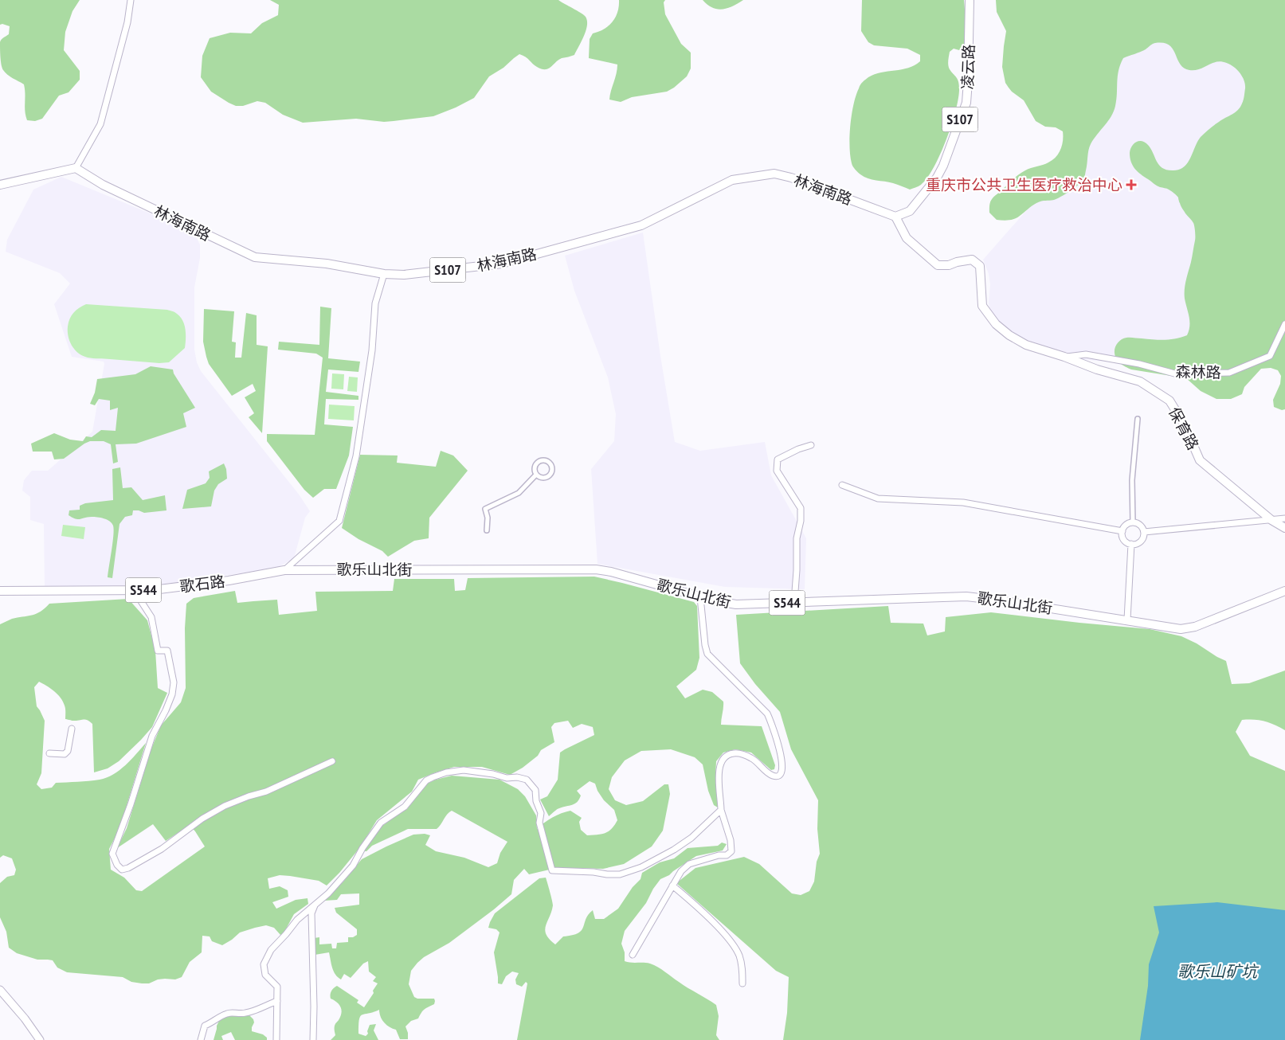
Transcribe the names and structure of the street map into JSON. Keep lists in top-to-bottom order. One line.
{"streets":{"main road":["凌云路","S107","林海南路","保育路","歌乐山北街","歌石路","S544"],"street":["森林路"]},"crossings":[["凌云路","林海南路"],["森林路","保育路"],["歌乐山北街","歌石路"]],"water":["歌乐山矿坑"],"places":{"health":["重庆市公共卫生医疗救治中心"]}}
